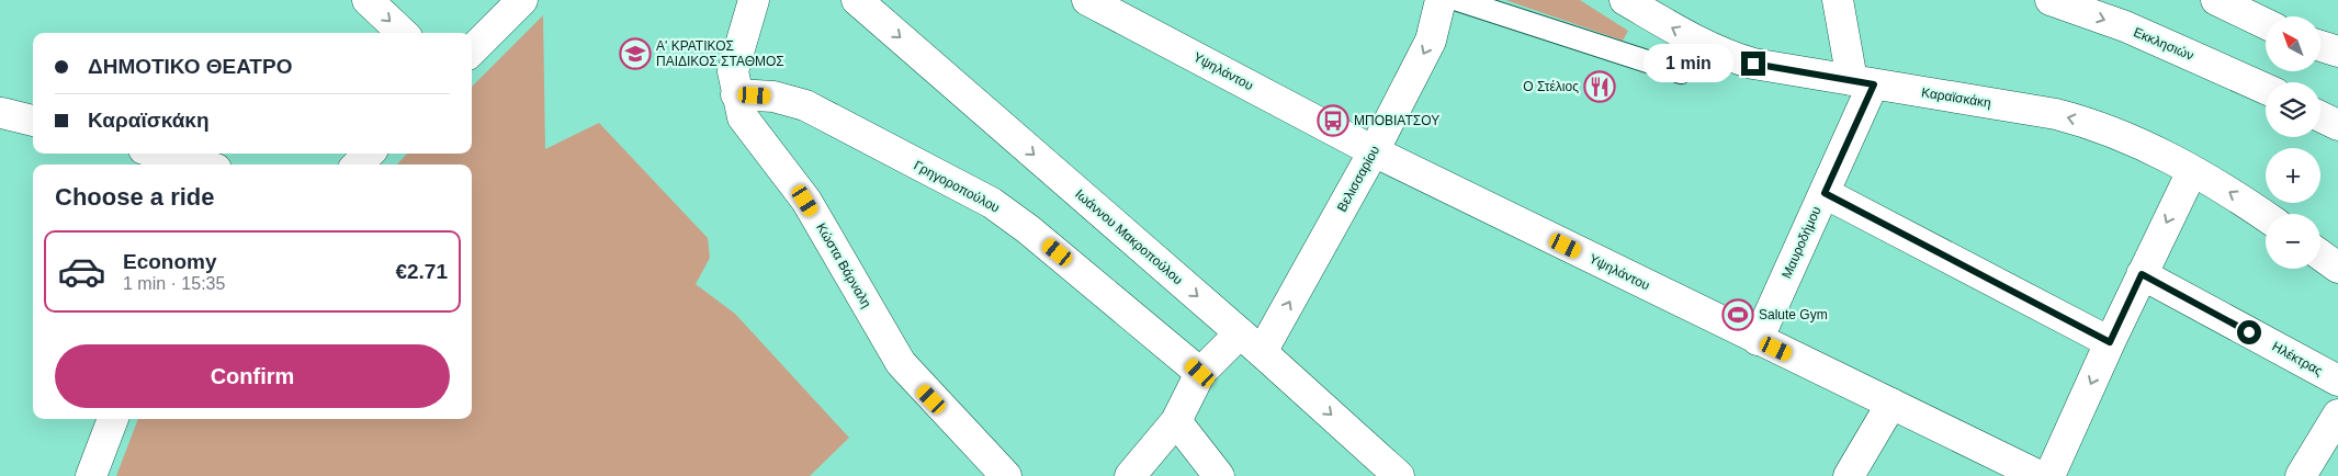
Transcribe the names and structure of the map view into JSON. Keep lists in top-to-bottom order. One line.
{"streets":{"street":["Εκκλησιών","Υψηλάντου","Καραϊσκάκη","Βελισσαρίου","Γρηγοροπούλου","Ιωάννου Μακροπούλου","Μαυροδήμου","Κώστα Βάρναλη","Ηλέκτρας"]},"crossings":[["Υψηλάντου","Βελισσαρίου"],["Υψηλάντου","Μαυροδήμου"],["Καραϊσκάκη","Μαυροδήμου"],["Βελισσαρίου","Ιωάννου Μακροπούλου"],["Γρηγοροπούλου","Κώστα Βάρναλη"]],"one_way":["Εκκλησιών","Ιωάννου Μακροπούλου"],"places":{"school or university":["Α' ΚΡΑΤΙΚΟΣ ΠΑΙΔΙΚΟΣ ΣΤΑΘΜΟΣ"],"restaurant":["Ο Στέλιος"],"bus stop":["ΜΠΟΒΙΑΤΣΟΥ"],"sports":["Salute Gym"]},"north":"top left","page":{"map_buttons":["+","−"],"banner":["ΔΗΜΟΤΙΚΟ ΘΕΑΤΡΟ","Καραϊσκάκη"],"bubble":"1 min","heading":"Choose a ride","list":[{"name":"Economy","note":"1 min · 15:35","value":"€2.71"}],"buttons":"Confirm"}}
